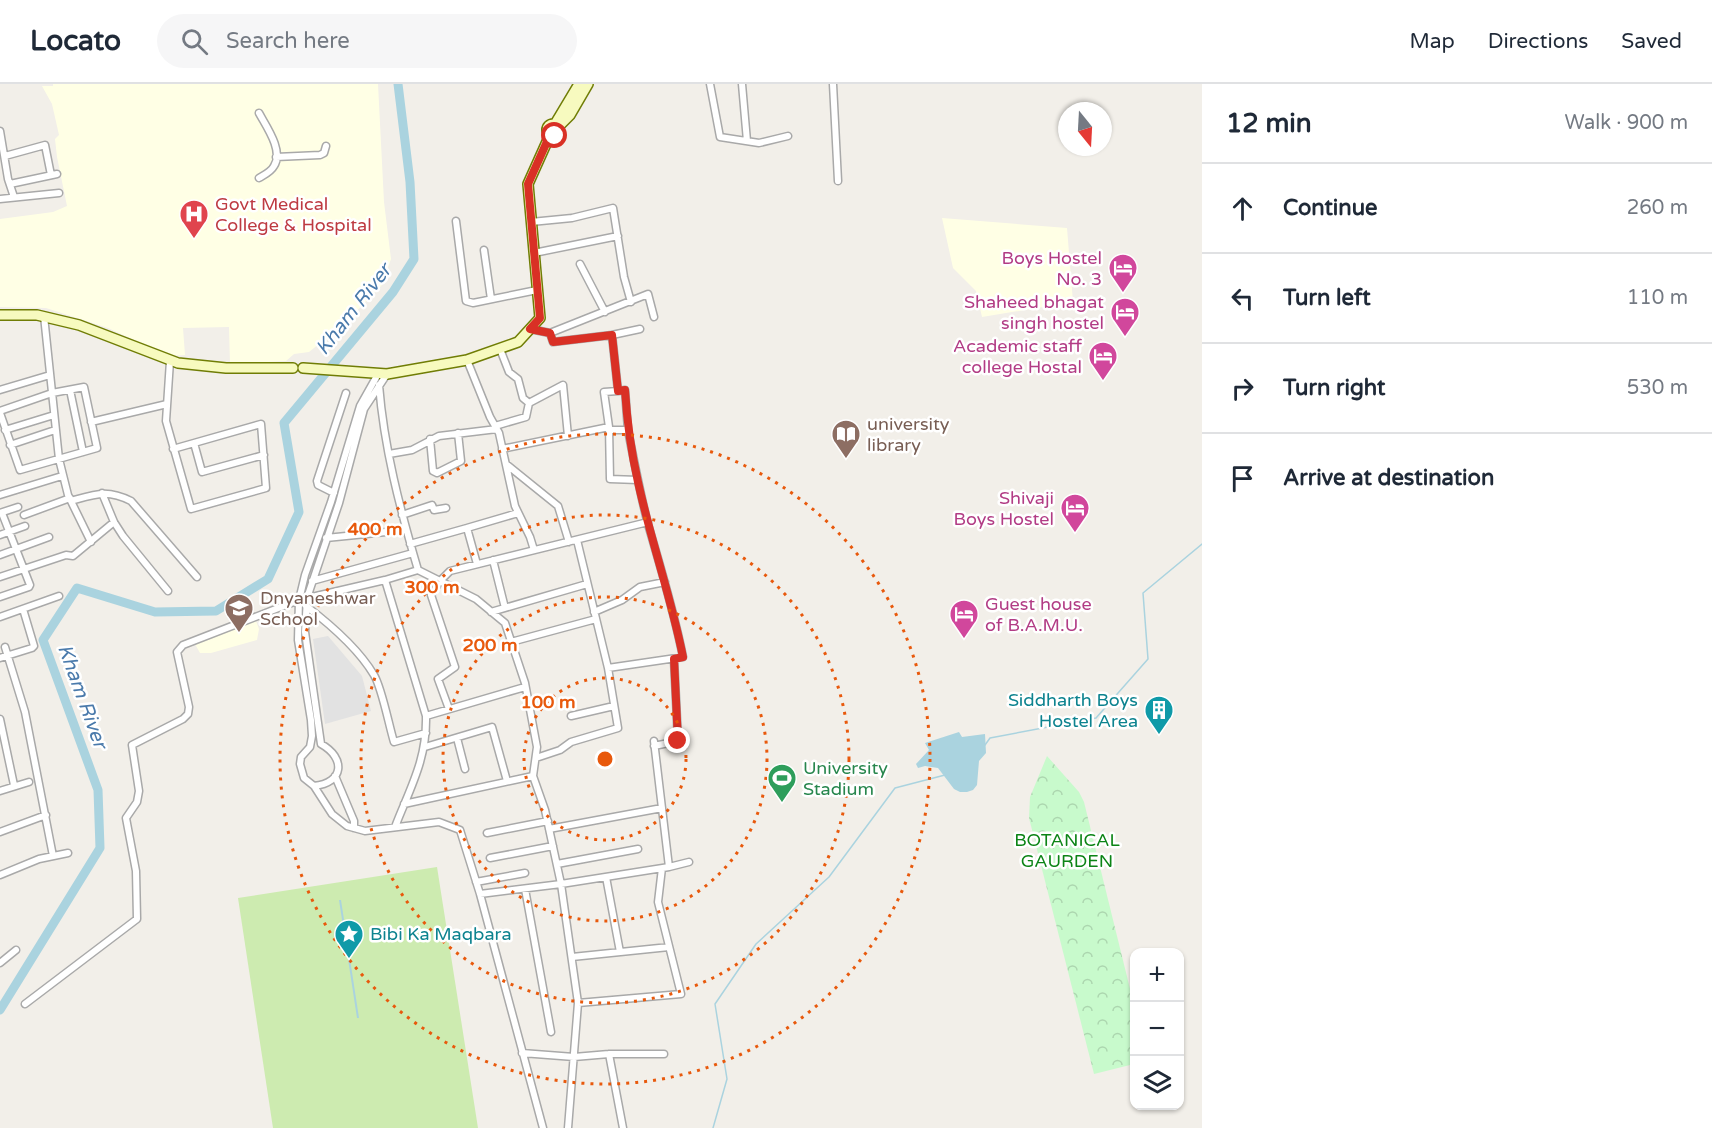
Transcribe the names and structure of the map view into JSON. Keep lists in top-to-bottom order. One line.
{"water":["Kham River"],"parks":["BOTANICAL GAURDEN"],"places":{"hospital":["Govt Medical College & Hospital"],"hotel":["Boys Hostel No. 3","Shaheed bhagat singh hostel","Academic staff college Hostal","Shivaji Boys Hostel","Guest house of B.A.M.U."],"library":["university library"],"school or university":["Dnyaneshwar School"],"building":["Siddharth Boys Hostel Area"],"sports":["University Stadium"],"place":["Bibi Ka Maqbara"]},"north":"bottom","page":{"header":"Locato","search":"Search here","nav":["Map","Directions","Saved"],"heading":["12 min","Walk · 900 m"],"list":[["Continue","260 m"],["Turn left","110 m"],["Turn right","530 m"],"Arrive at destination"],"map_buttons":["+","−"]},"rings":["400 m","300 m","200 m","100 m"]}
